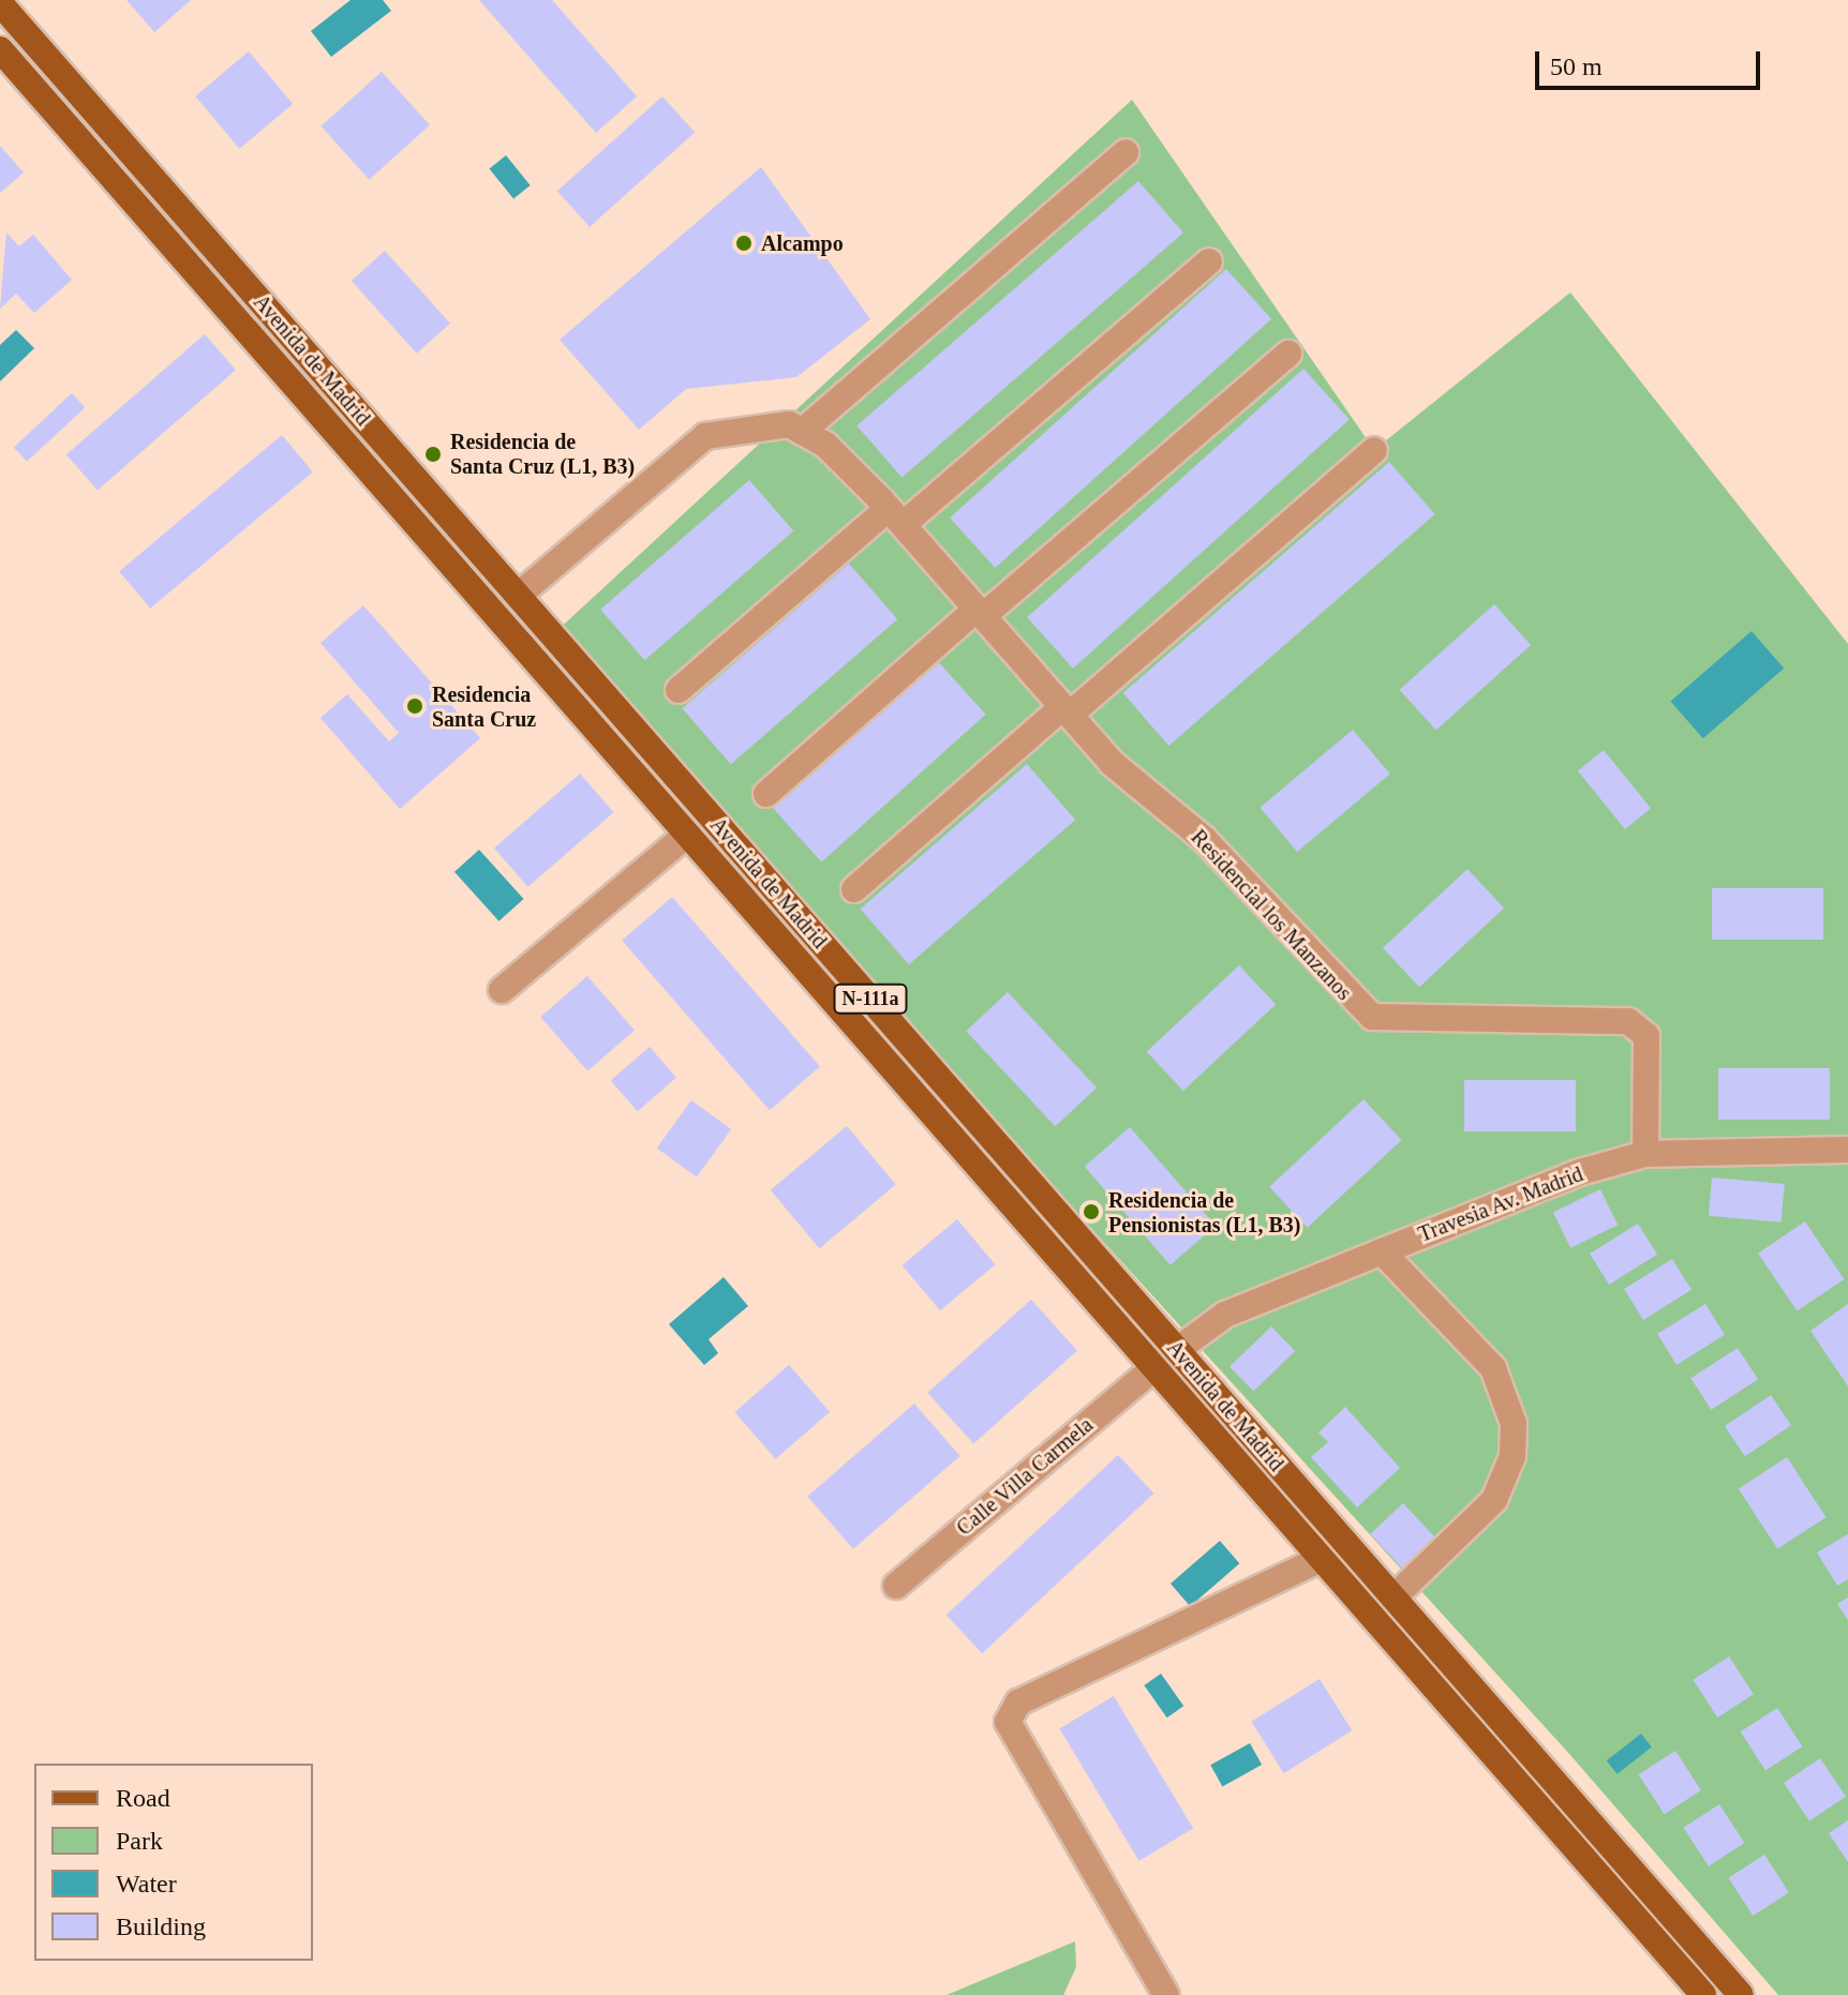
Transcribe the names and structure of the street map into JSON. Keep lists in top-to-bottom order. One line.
{"streets":{"main road":["Avenida de Madrid","N-111a"],"street":["Residencial los Manzanos","Travesia Av. Madrid","Calle Villa Carmela"]},"crossings":[["Avenida de Madrid","Travesia Av. Madrid"],["Avenida de Madrid","Calle Villa Carmela"],["Residencial los Manzanos","Travesia Av. Madrid"]],"places":["Alcampo","Residencia de Santa Cruz (L1, B3)","Residencia Santa Cruz","Residencia de Pensionistas (L1, B3)"],"legend":["Road","Park","Water","Building"],"scale_bar":"50 m"}
